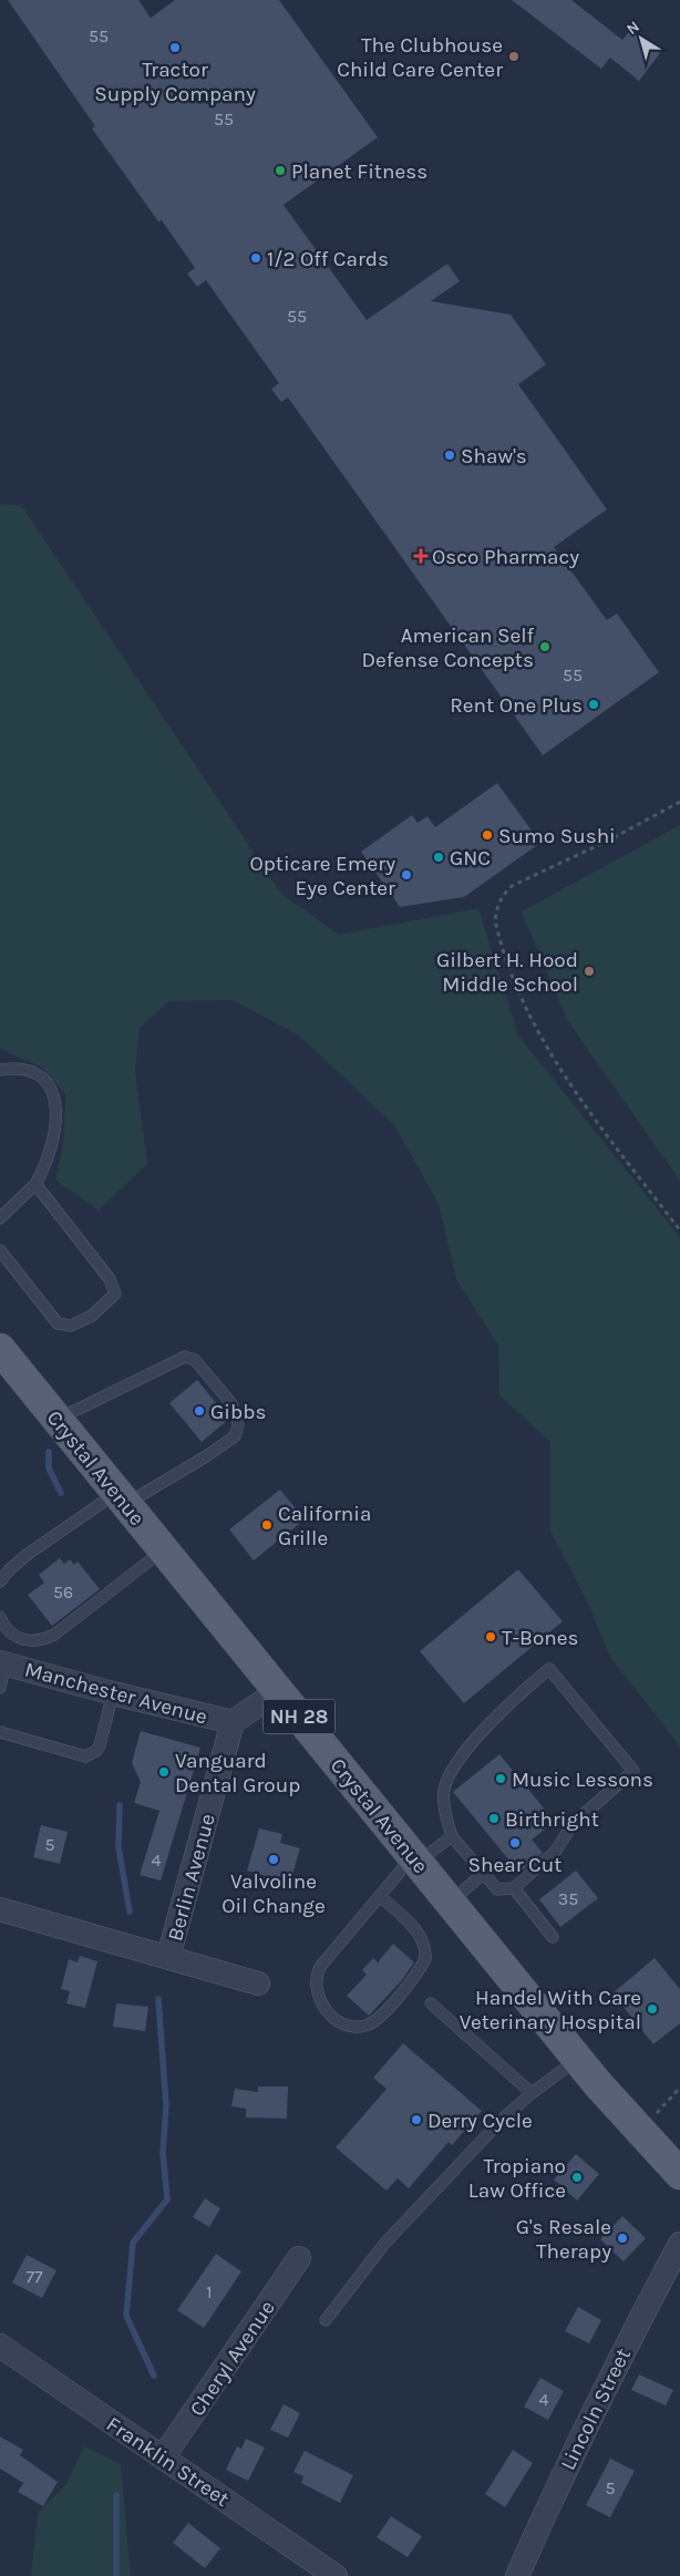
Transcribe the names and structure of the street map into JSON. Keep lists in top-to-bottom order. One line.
{"streets":{"main road":["Crystal Avenue","NH 28"],"street":["Manchester Avenue","Berlin Avenue","Cheryl Avenue","Lincoln Street","Franklin Street"]},"crossings":[["Manchester Avenue","Berlin Avenue"],["Cheryl Avenue","Franklin Street"]],"places":{"other":["Tractor Supply Company","The Clubhouse Child Care Center","Planet Fitness","1/2 Off Cards","Shaw's","American Self Defense Concepts","Rent One Plus","Sumo Sushi","GNC","Opticare Emery Eye Center","Gilbert H. Hood Middle School","Gibbs","California Grille","T-Bones","Vanguard Dental Group","Music Lessons","Birthright","Shear Cut","Valvoline Oil Change","Handel With Care Veterinary Hospital","Derry Cycle","Tropiano Law Office","G's Resale Therapy"],"health":["Osco Pharmacy"]},"house_numbers":["55","55","55","55","56","5","4","35","77","1","4","5"],"north":"top left"}
